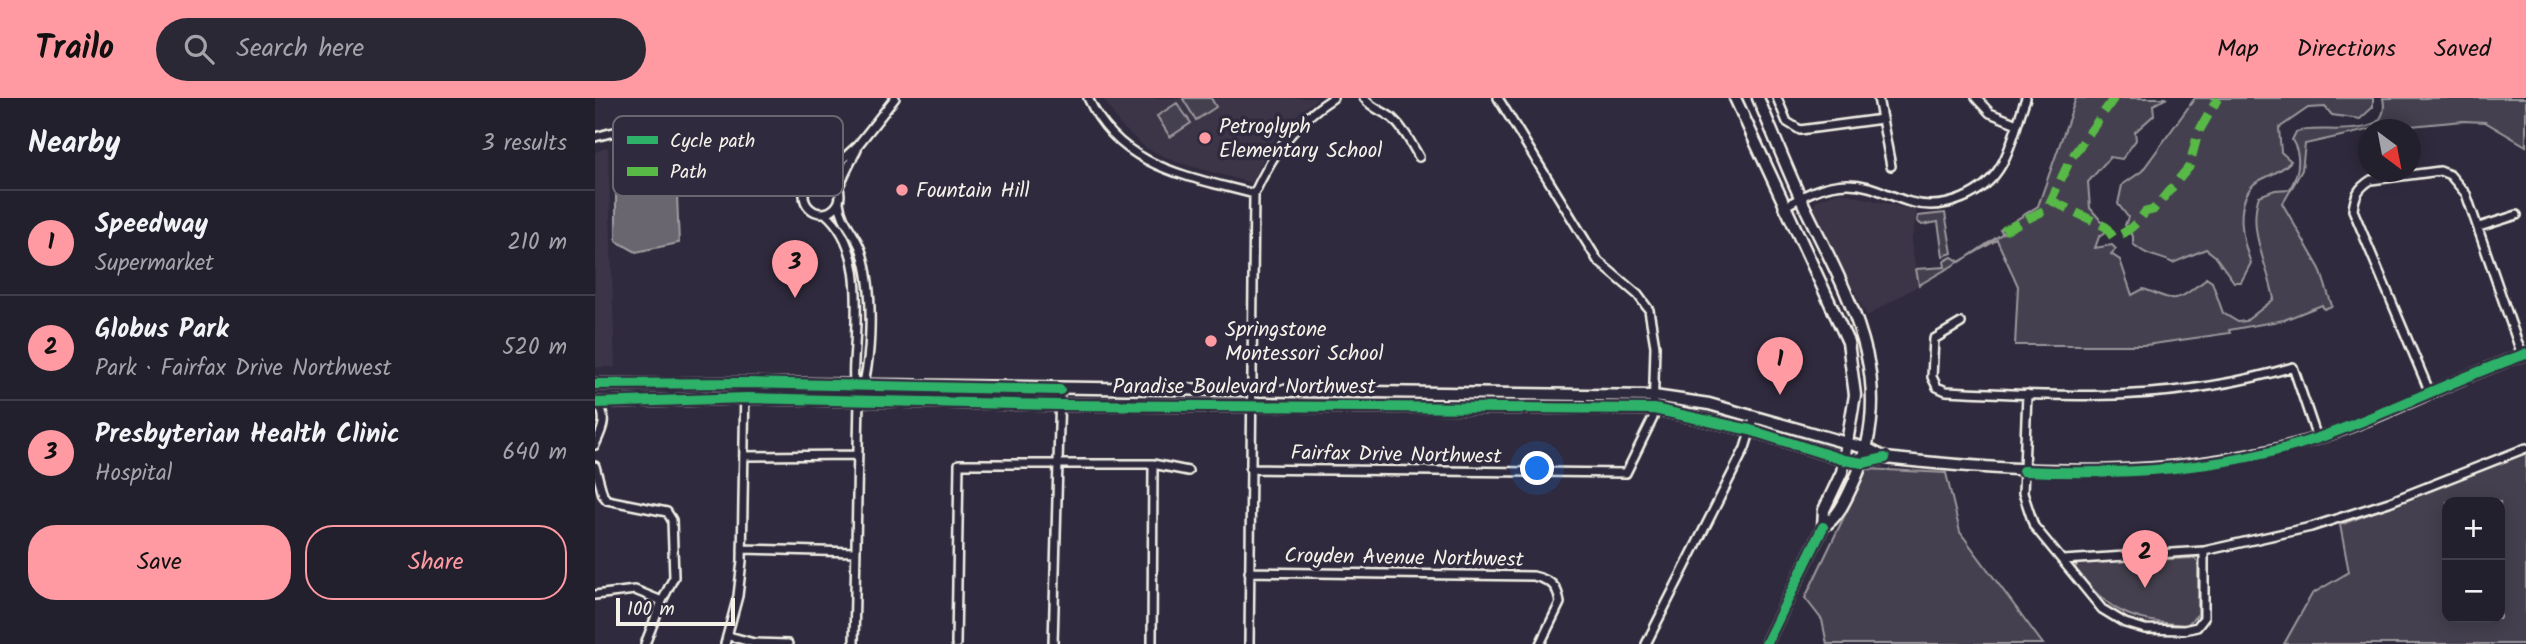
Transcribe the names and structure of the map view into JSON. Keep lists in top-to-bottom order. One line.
{"streets":{"street":["Paradise Boulevard Northwest","Fairfax Drive Northwest","Croyden Avenue Northwest"]},"crossings":[["Paradise Boulevard Northwest","Fairfax Drive Northwest"]],"places":["Petroglyph Elementary School","Fountain Hill","Springstone Montessori School"],"legend":["Cycle path","Path"],"scale_bar":"100 m","north":"bottom right","page":{"header":"Trailo","search":"Search here","nav":["Map","Directions","Saved"],"heading":["Nearby","3 results"],"list":[{"mark":"1","name":"Speedway","note":"Supermarket","value":"210 m"},{"mark":"2","name":"Globus Park","note":"Park · Fairfax Drive Northwest","value":"520 m"},{"mark":"3","name":"Presbyterian Health Clinic","note":"Hospital","value":"640 m"}],"pins":["3","1","2"],"map_buttons":["+","−"],"buttons":["Save","Share"],"scale":"100 m"}}
